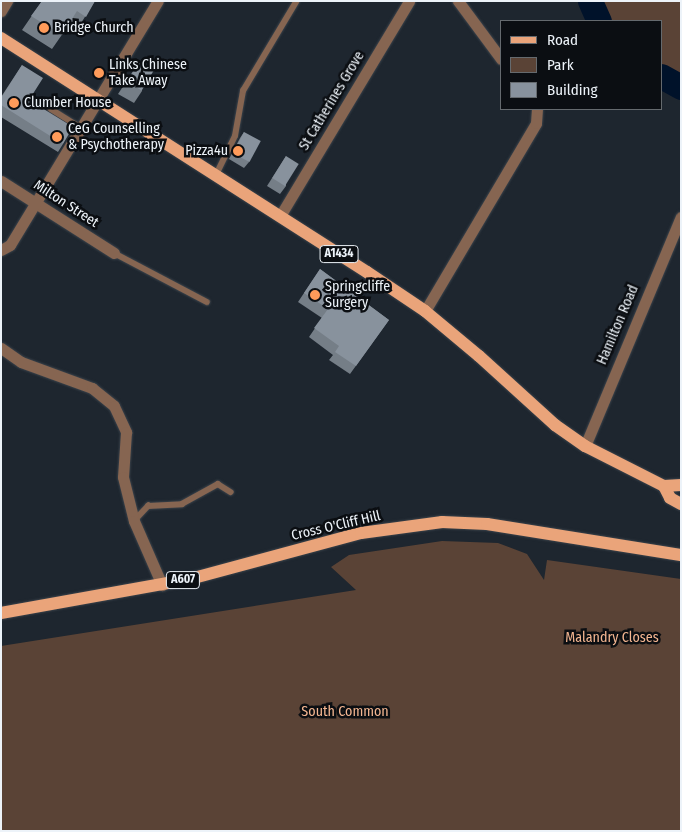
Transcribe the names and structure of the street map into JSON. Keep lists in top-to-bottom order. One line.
{"streets":{"main road":["A1434","Cross O'Cliff Hill","A607"],"street":["St Catherines Grove","Milton Street","Hamilton Road"]},"crossings":[["St Catherines Grove","A1434"],["A1434","Hamilton Road"]],"parks":["Malandry Closes","South Common"],"places":["Bridge Church","Links Chinese Take Away","Clumber House","CeG Counselling & Psychotherapy","Pizza4u","Springcliffe Surgery"],"legend":["Road","Park","Building"]}
